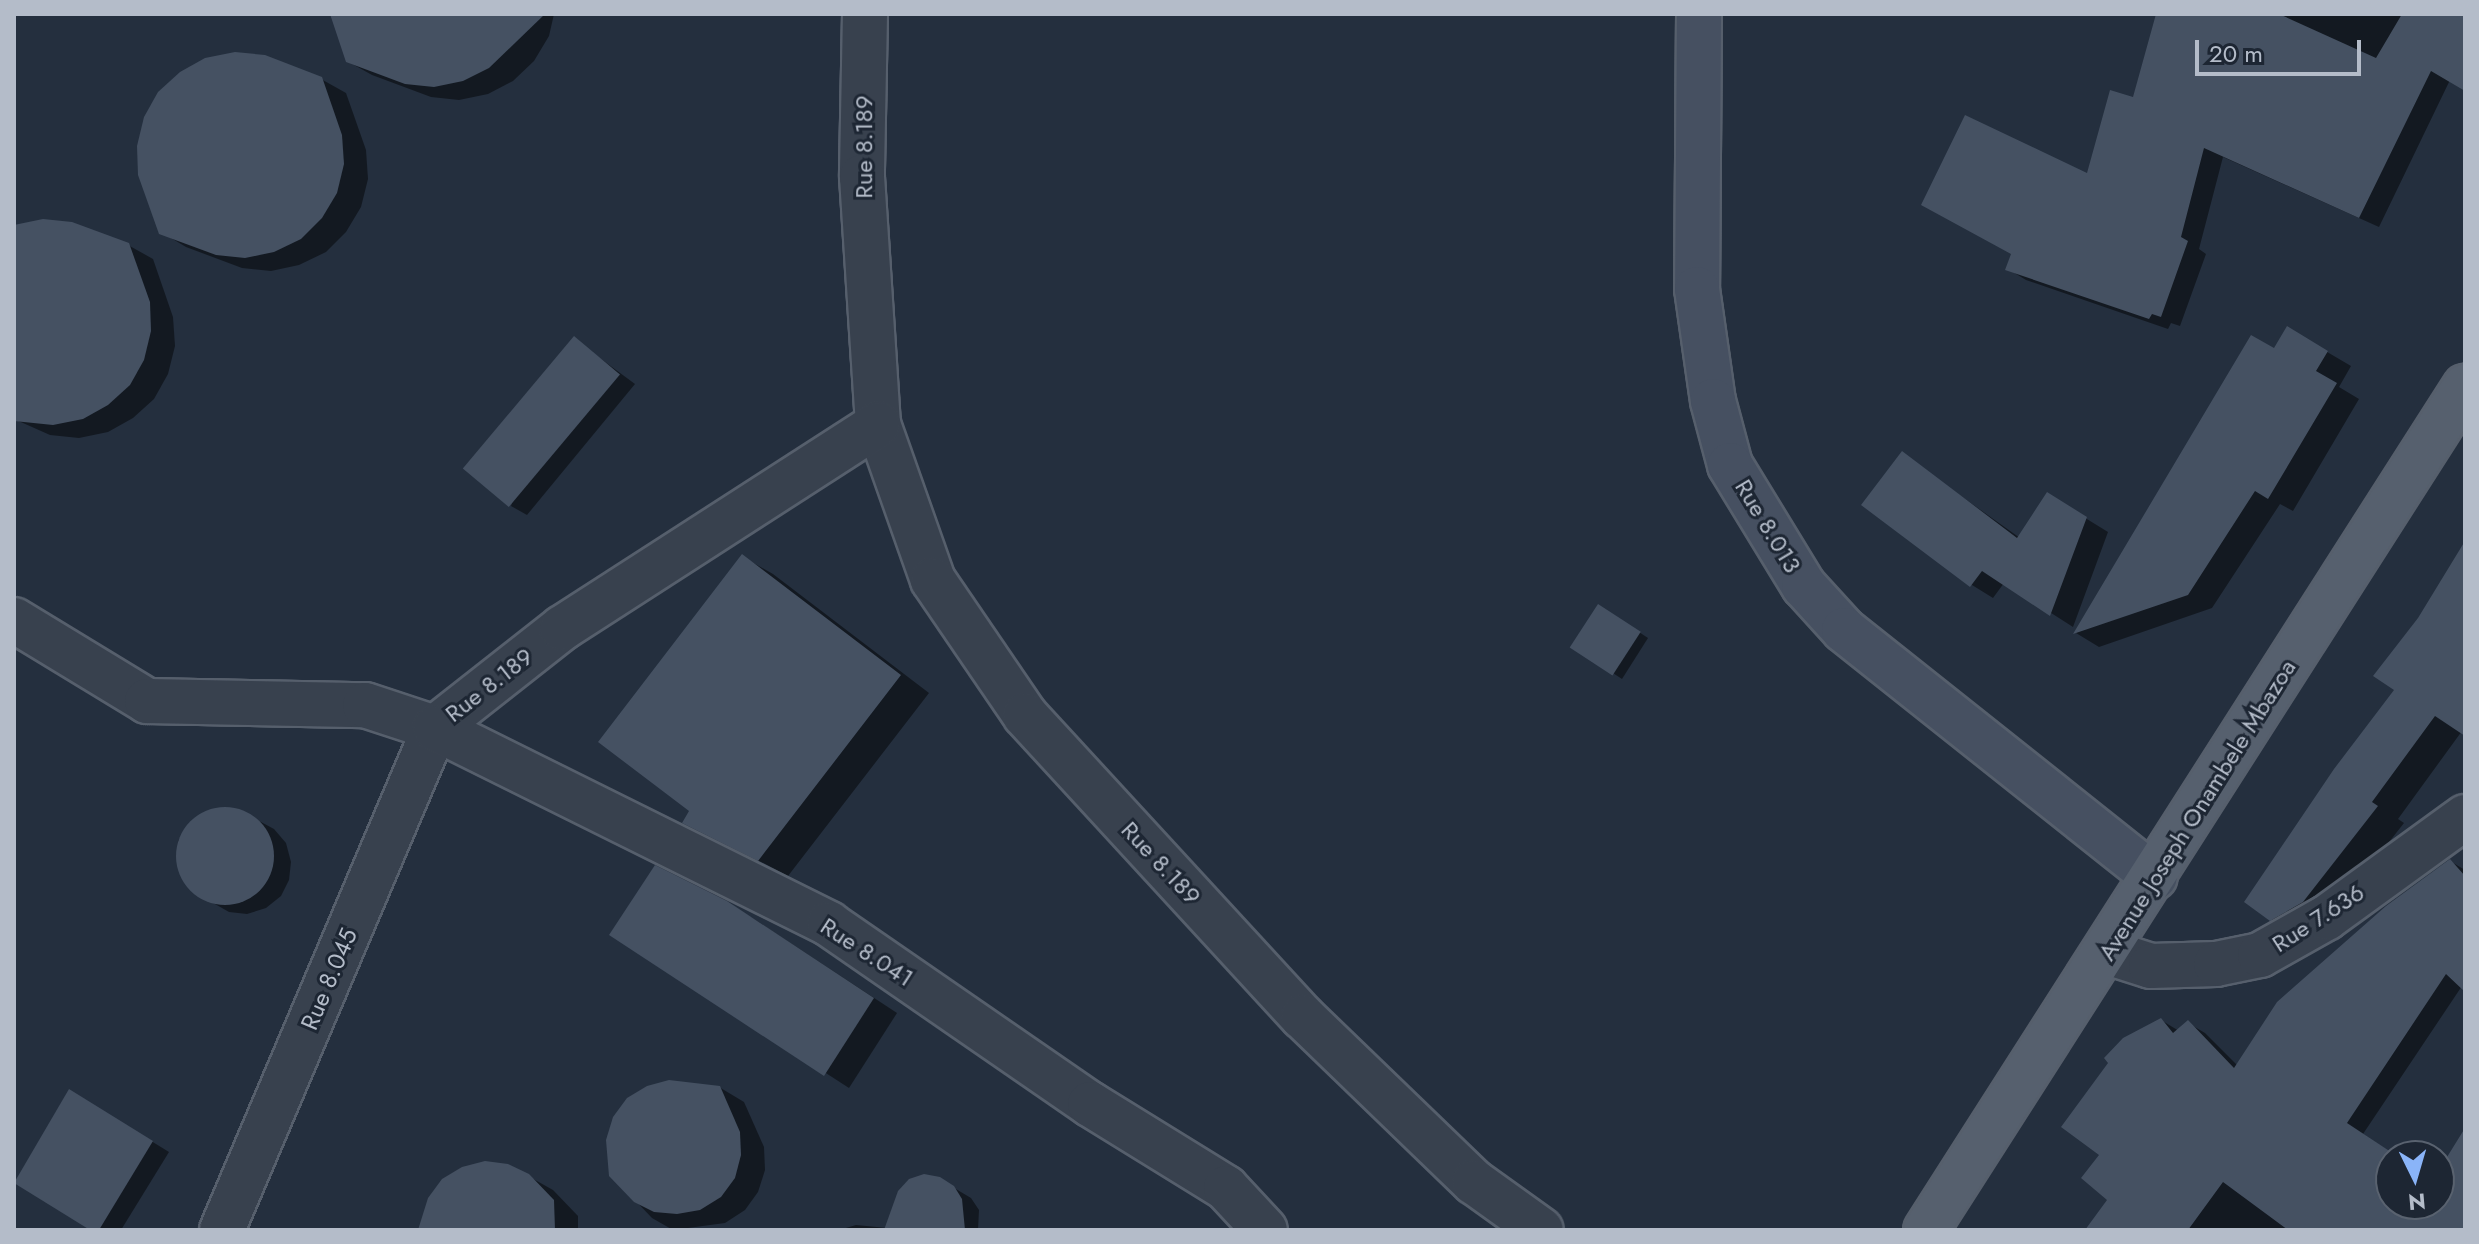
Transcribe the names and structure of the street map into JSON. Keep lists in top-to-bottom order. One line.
{"streets":{"main road":["Avenue Joseph Onambele Mbazoa"],"street":["Rue 8.189","Rue 8.013","Rue 7.636","Rue 8.041","Rue 8.045"]},"crossings":[["Rue 8.189","Rue 8.041"],["Rue 8.189","Rue 8.045"],["Rue 8.013","Avenue Joseph Onambele Mbazoa"],["Avenue Joseph Onambele Mbazoa","Rue 7.636"],["Rue 8.041","Rue 8.045"]],"scale_bar":"20 m","north":"bottom"}
